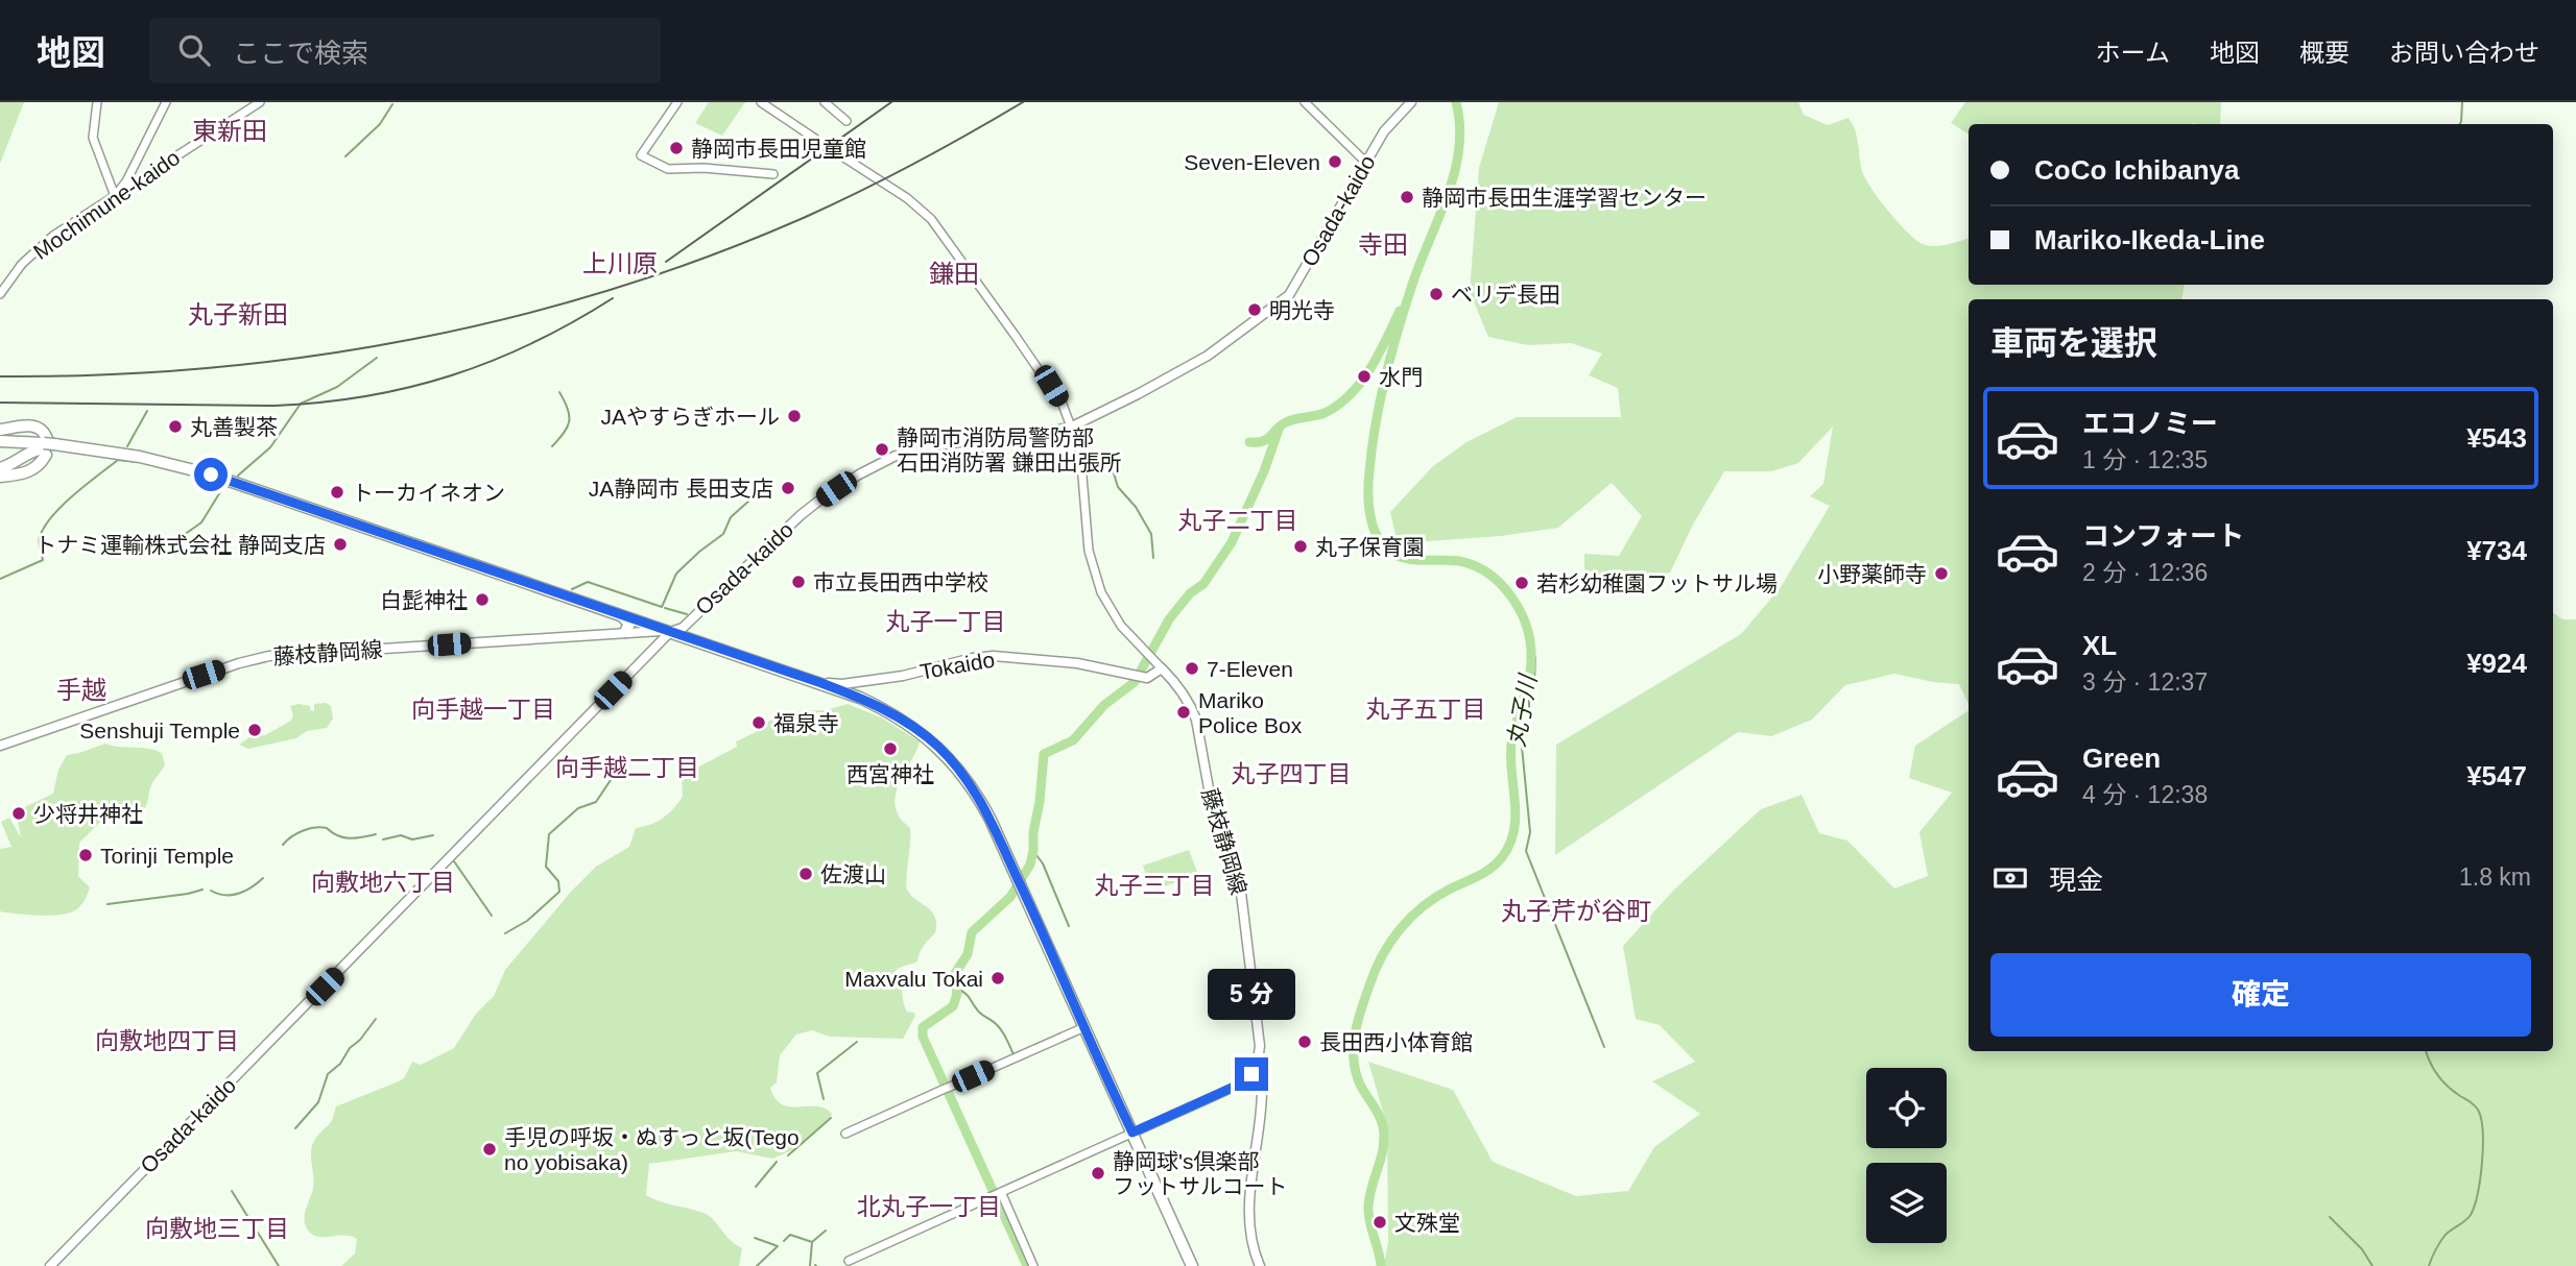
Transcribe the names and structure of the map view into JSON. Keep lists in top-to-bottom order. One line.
{"streets":{"main road":["Osada-kaido","藤枝静岡線","Tokaido"],"street":["Mochimune-kaido"]},"crossings":[["Osada-kaido","藤枝静岡線"],["藤枝静岡線","Tokaido"]],"districts":["東新田","寺田","上川原","鎌田","丸子新田","丸子二丁目","丸子一丁目","手越","向手越一丁目","丸子五丁目","向手越二丁目","丸子四丁目","向敷地六丁目","丸子三丁目","丸子芹が谷町","向敷地四丁目","北丸子一丁目","向敷地三丁目"],"water":["丸子川"],"places":["静岡市長田児童館","Seven-Eleven","静岡市長田生涯学習センター","ベリデ長田","明光寺","水門","JAやすらぎホール","丸善製茶","静岡市消防局警防部 石田消防署 鎌田出張所","JA静岡市 長田支店","トーカイネオン","トナミ運輸株式会社 静岡支店","丸子保育園","小野薬師寺","市立長田西中学校","若杉幼稚園フットサル場","白髭神社","7-Eleven","Mariko Police Box","福泉寺","Senshuji Temple","西宮神社","少将井神社","Torinji Temple","佐渡山","Maxvalu Tokai","長田西小体育館","手児の呼坂・ぬすっと坂(Tego no yobisaka)","静岡球's倶楽部 フットサルコート","文殊堂"],"page":{"header":"地図","search":"ここで検索","nav":["ホーム","地図","概要","お問い合わせ"],"banner":["CoCo Ichibanya","Mariko-Ikeda-Line"],"heading":"車両を選択","list":[{"name":"エコノミー","note":"1 分 · 12:35","value":"¥543"},{"name":"コンフォート","note":"2 分 · 12:36","value":"¥734"},{"name":"XL","note":"3 分 · 12:37","value":"¥924"},{"name":"Green","note":"4 分 · 12:38","value":"¥547"}],"pay":["現金","1.8 km"],"buttons":"確定","bubble":"5 分"}}
